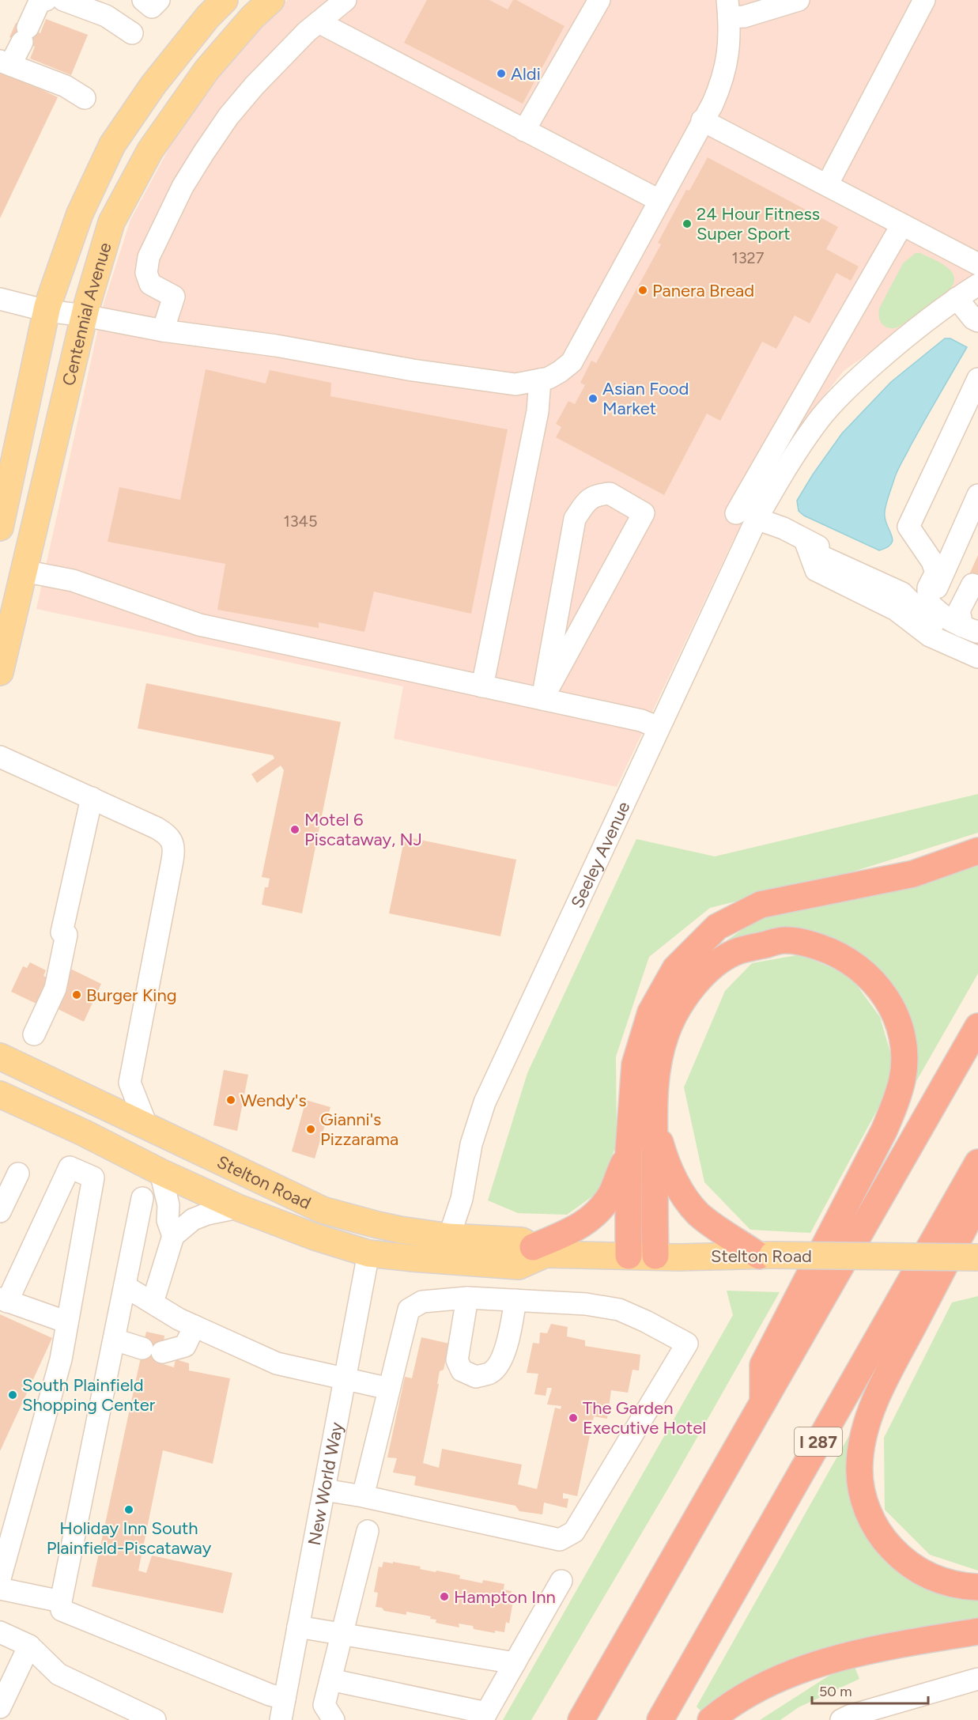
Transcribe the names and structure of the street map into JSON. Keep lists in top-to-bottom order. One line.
{"streets":{"highway":["I 287"],"main road":["Centennial Avenue","Stelton Road"],"street":["Seeley Avenue","New World Way"]},"crossings":[["Seeley Avenue","Stelton Road"],["Stelton Road","New World Way"]],"places":["Aldi","24 Hour Fitness Super Sport","Panera Bread","Asian Food Market","Motel 6 Piscataway, NJ","Burger King","Wendy's","Gianni's Pizzarama","South Plainfield Shopping Center","The Garden Executive Hotel","Holiday Inn South Plainfield-Piscataway","Hampton Inn"],"house_numbers":["1327","1345"],"scale_bar":"50 m"}
